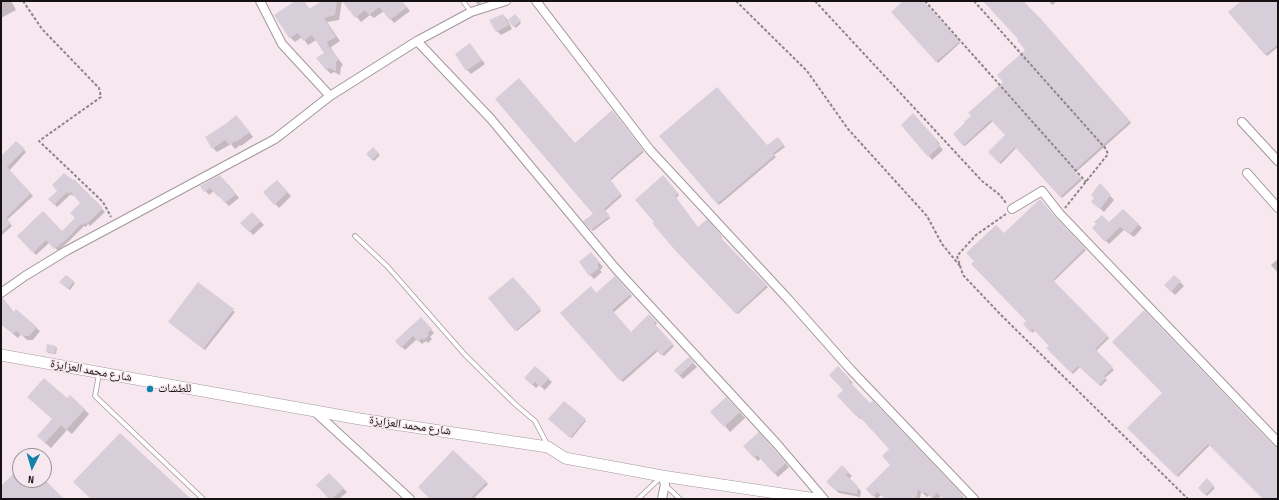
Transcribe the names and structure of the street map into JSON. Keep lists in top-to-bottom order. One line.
{"streets":{"main road":["شارع محمد العزايزة"]},"places":["للطشات"],"north":"bottom"}
